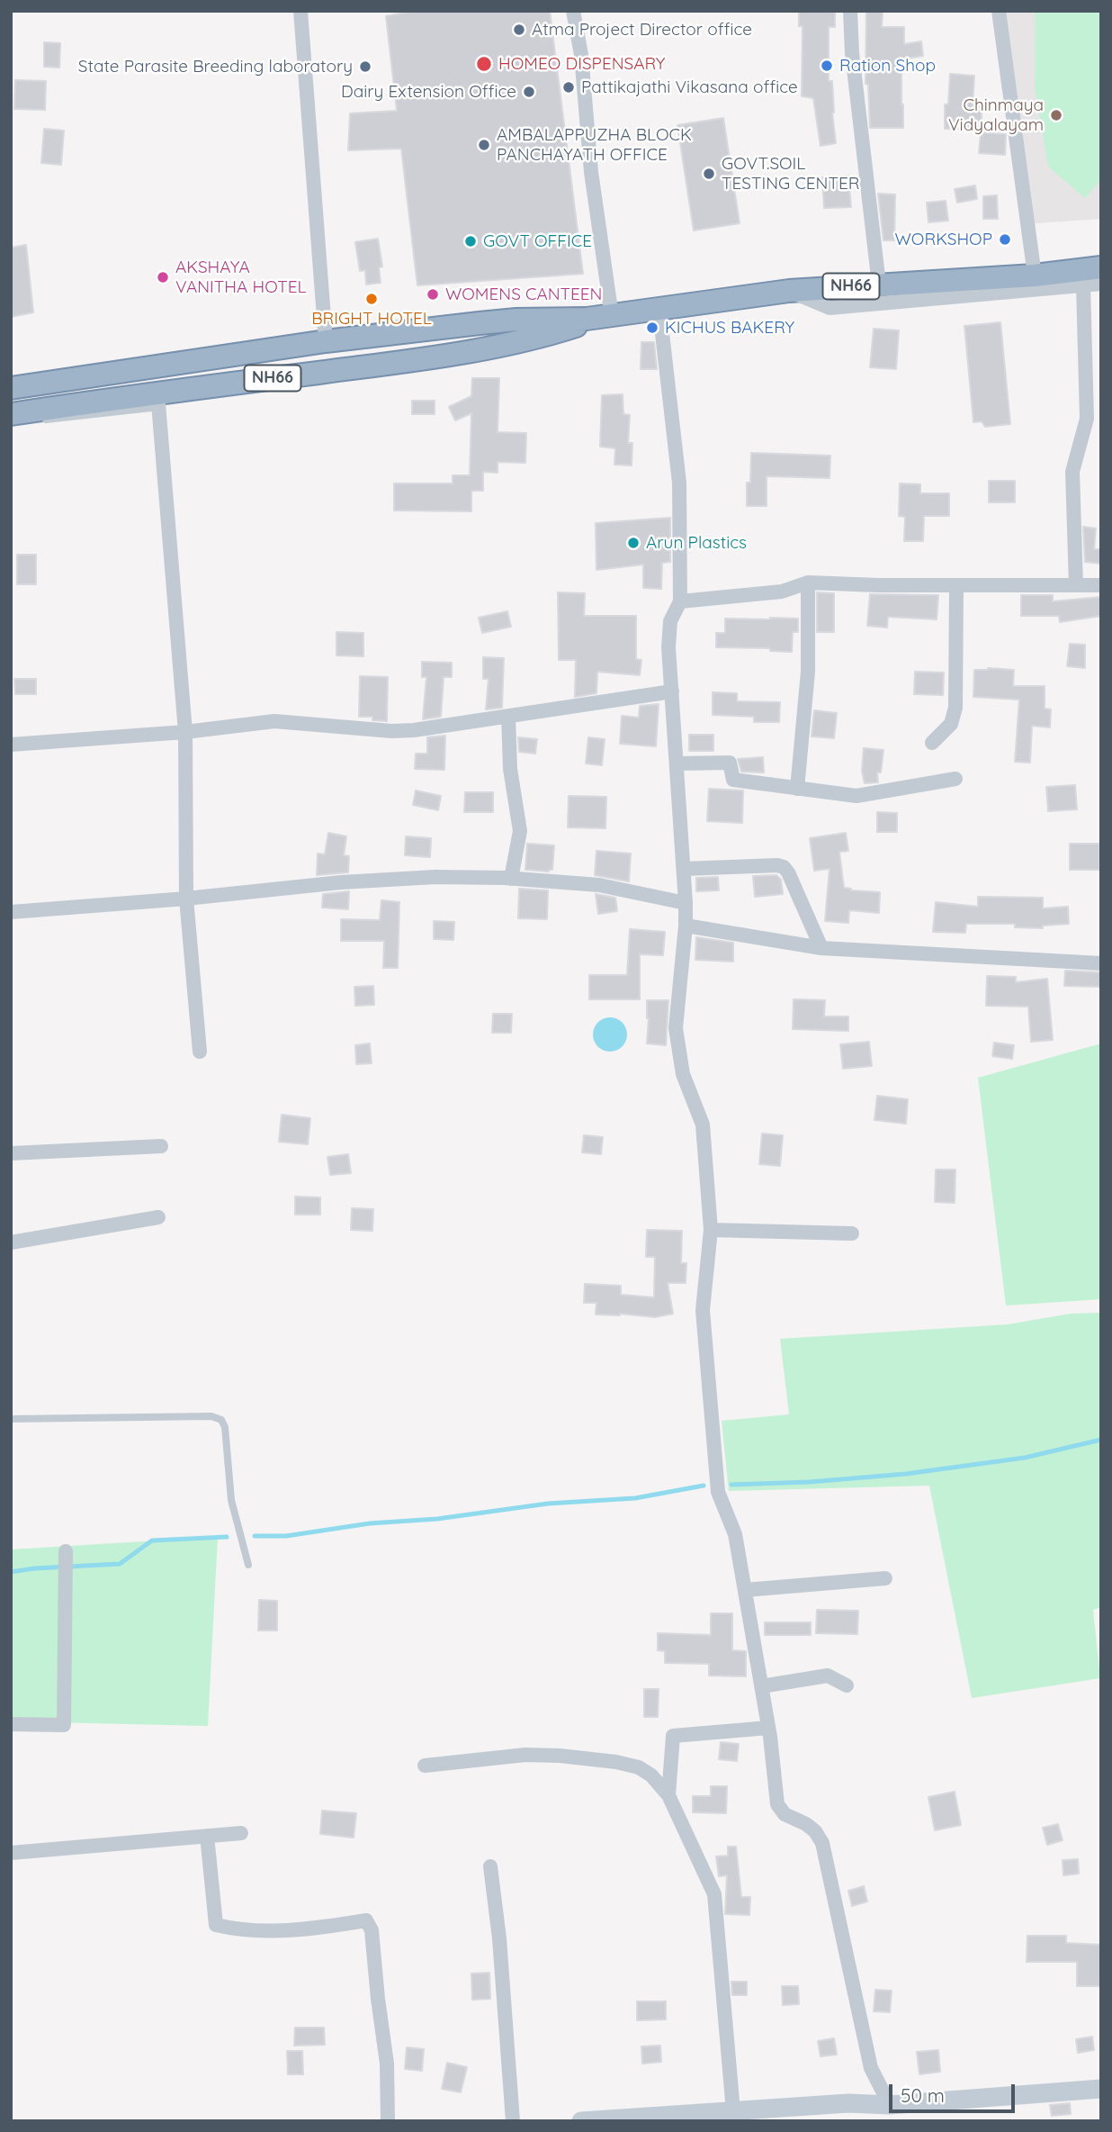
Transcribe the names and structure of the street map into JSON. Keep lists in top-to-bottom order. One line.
{"streets":{"highway":["NH66"]},"places":["Atma Project Director office","HOMEO DISPENSARY","Ration Shop","State Parasite Breeding laboratory","Pattikajathi Vikasana office","Dairy Extension Office","Chinmaya Vidyalayam","AMBALAPPUZHA BLOCK PANCHAYATH OFFICE","GOVT.SOIL TESTING CENTER","WORKSHOP","GOVT OFFICE","AKSHAYA VANITHA HOTEL","WOMENS CANTEEN","BRIGHT HOTEL","KICHUS BAKERY","Arun Plastics"],"scale_bar":"50 m"}
